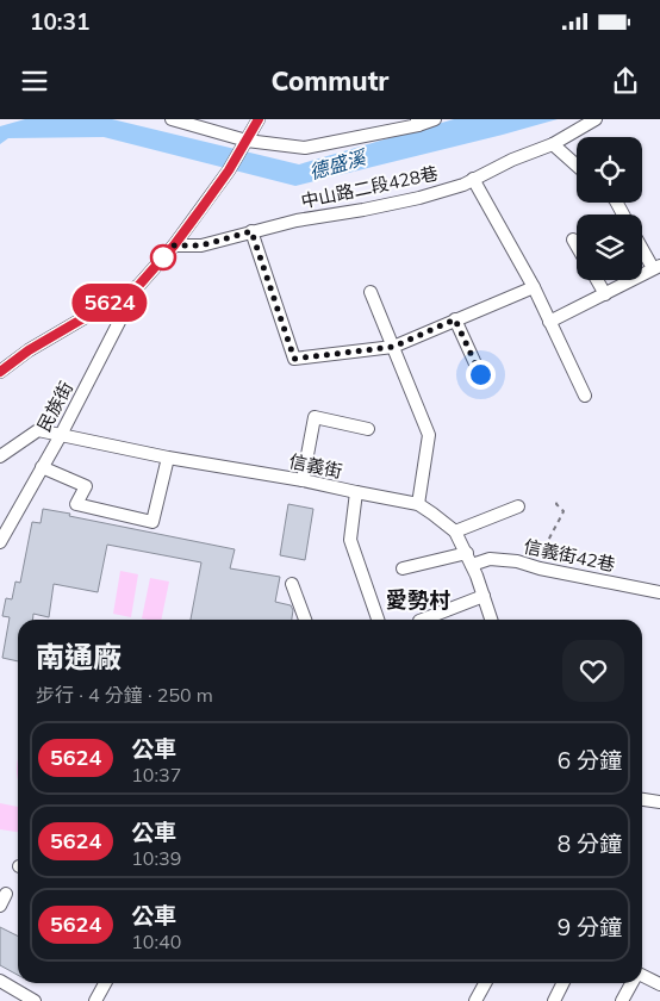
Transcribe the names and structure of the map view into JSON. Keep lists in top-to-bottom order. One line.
{"streets":{"street":["中山路二段428巷","民族街","信義街","信義街42巷"]},"crossings":[["民族街","信義街"],["信義街","信義街42巷"]],"districts":["愛勢村"],"water":["德盛溪"],"lines":["bus line 5624"],"page":{"status":"10:31","header":"Commutr","on_map":"5624","heading":["南通廠","步行 · 4 分鐘 · 250 m"],"list":[{"mark":"5624","name":"公車","note":"10:37","value":"6 分鐘"},{"mark":"5624","name":"公車","note":"10:39","value":"8 分鐘"},{"mark":"5624","name":"公車","note":"10:40","value":"9 分鐘"}]}}
